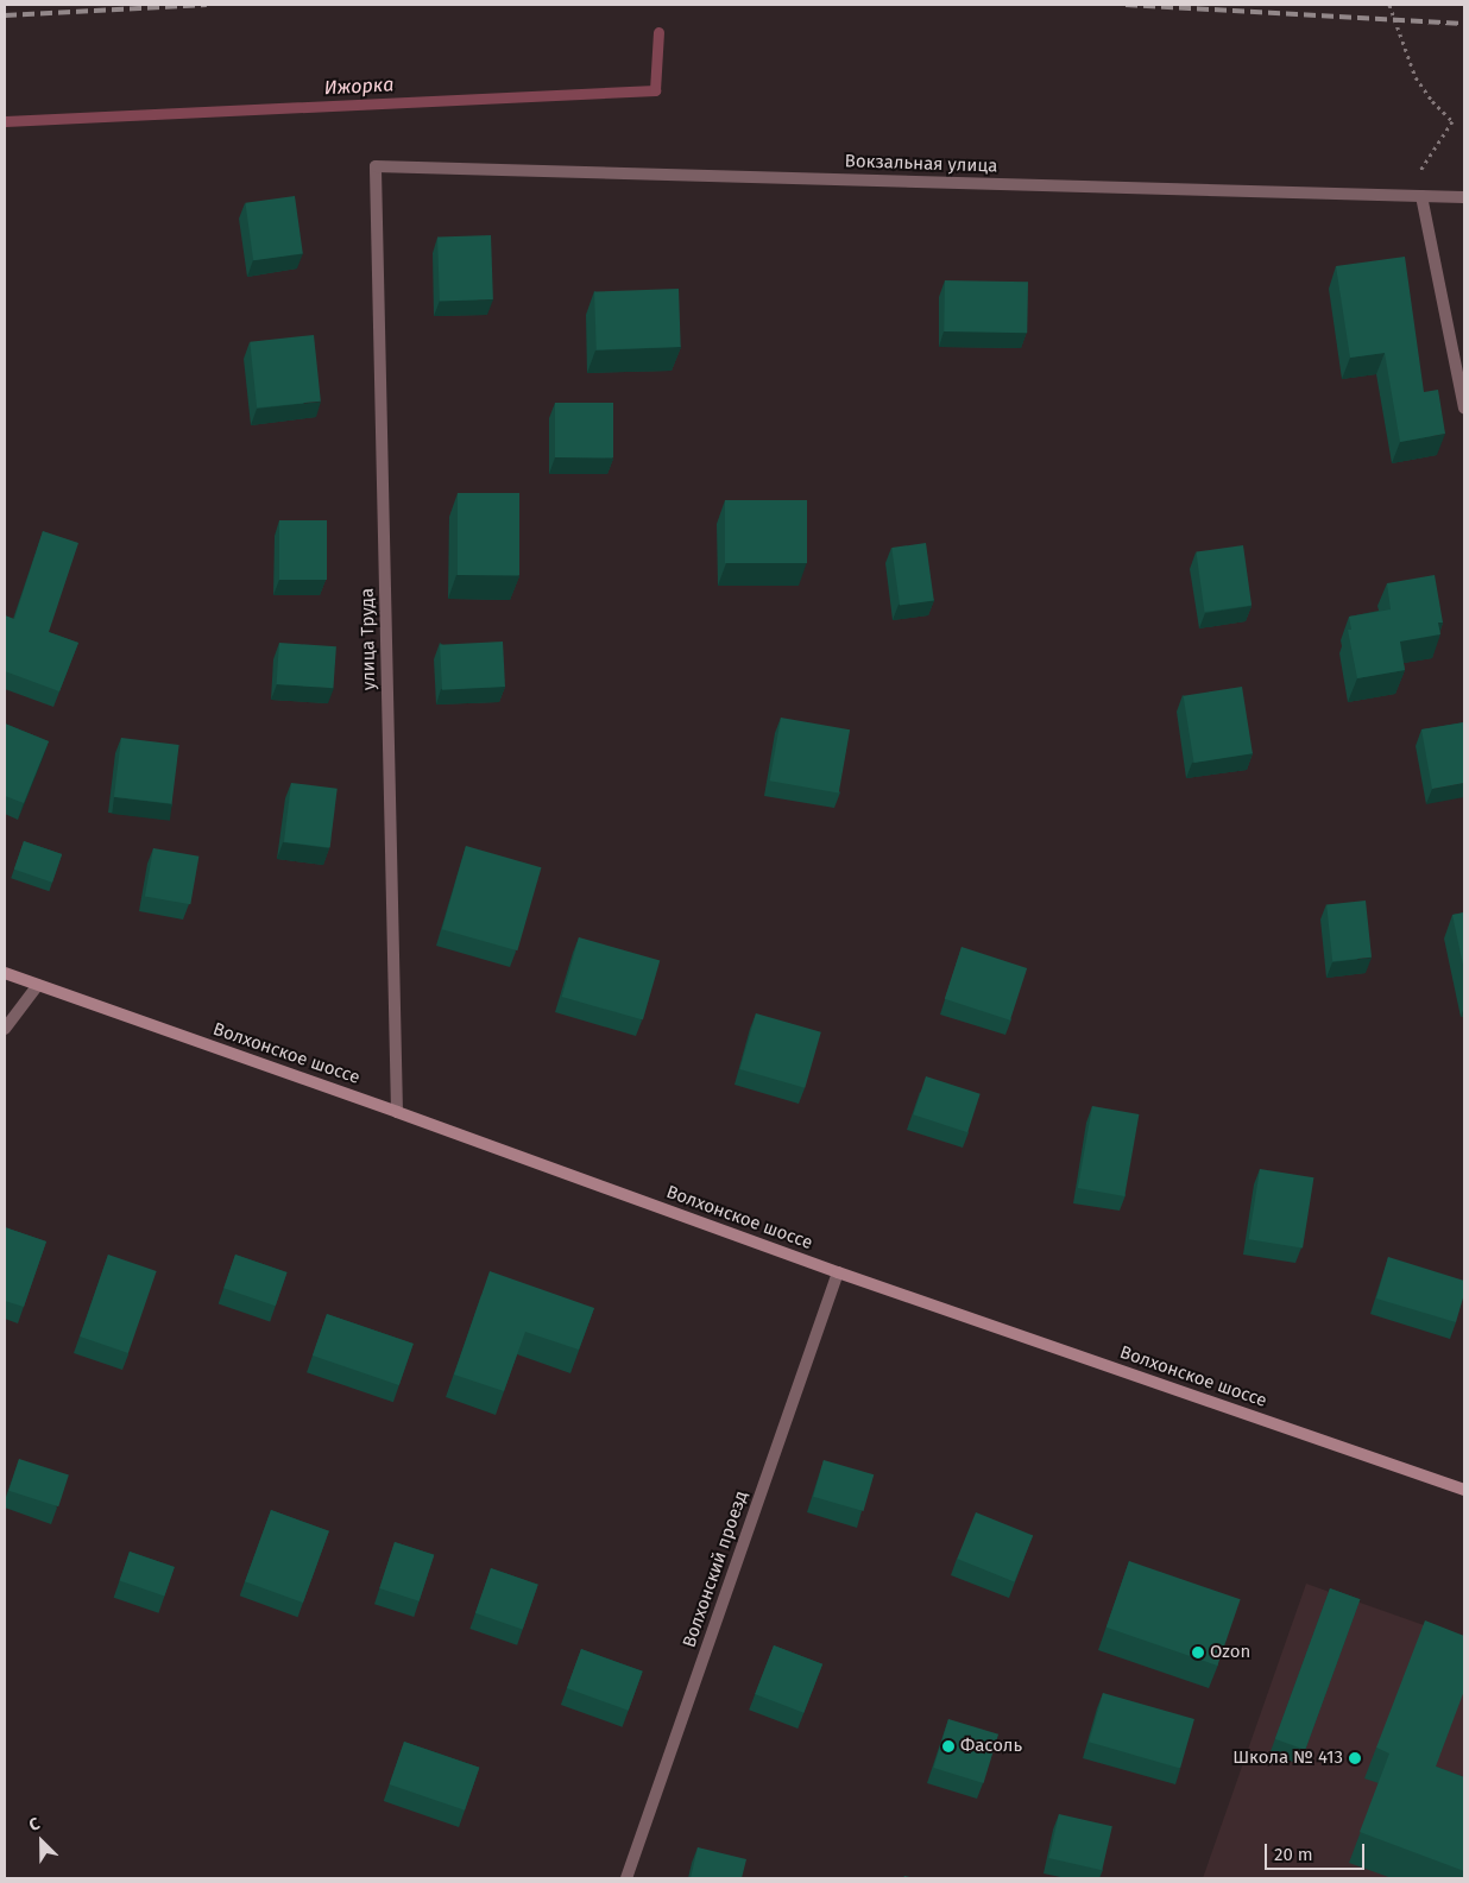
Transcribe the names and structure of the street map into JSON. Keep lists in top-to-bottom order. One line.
{"streets":{"street":["Вокзальная улица","улица Труда","Волхонское шоссе","Волхонский проезд"]},"crossings":[["Вокзальная улица","улица Труда"],["улица Труда","Волхонское шоссе"],["Волхонское шоссе","Волхонский проезд"]],"water":["Ижорка"],"places":["Ozon","Фасоль","Школа № 413"],"scale_bar":"20 m","north":"top left"}
